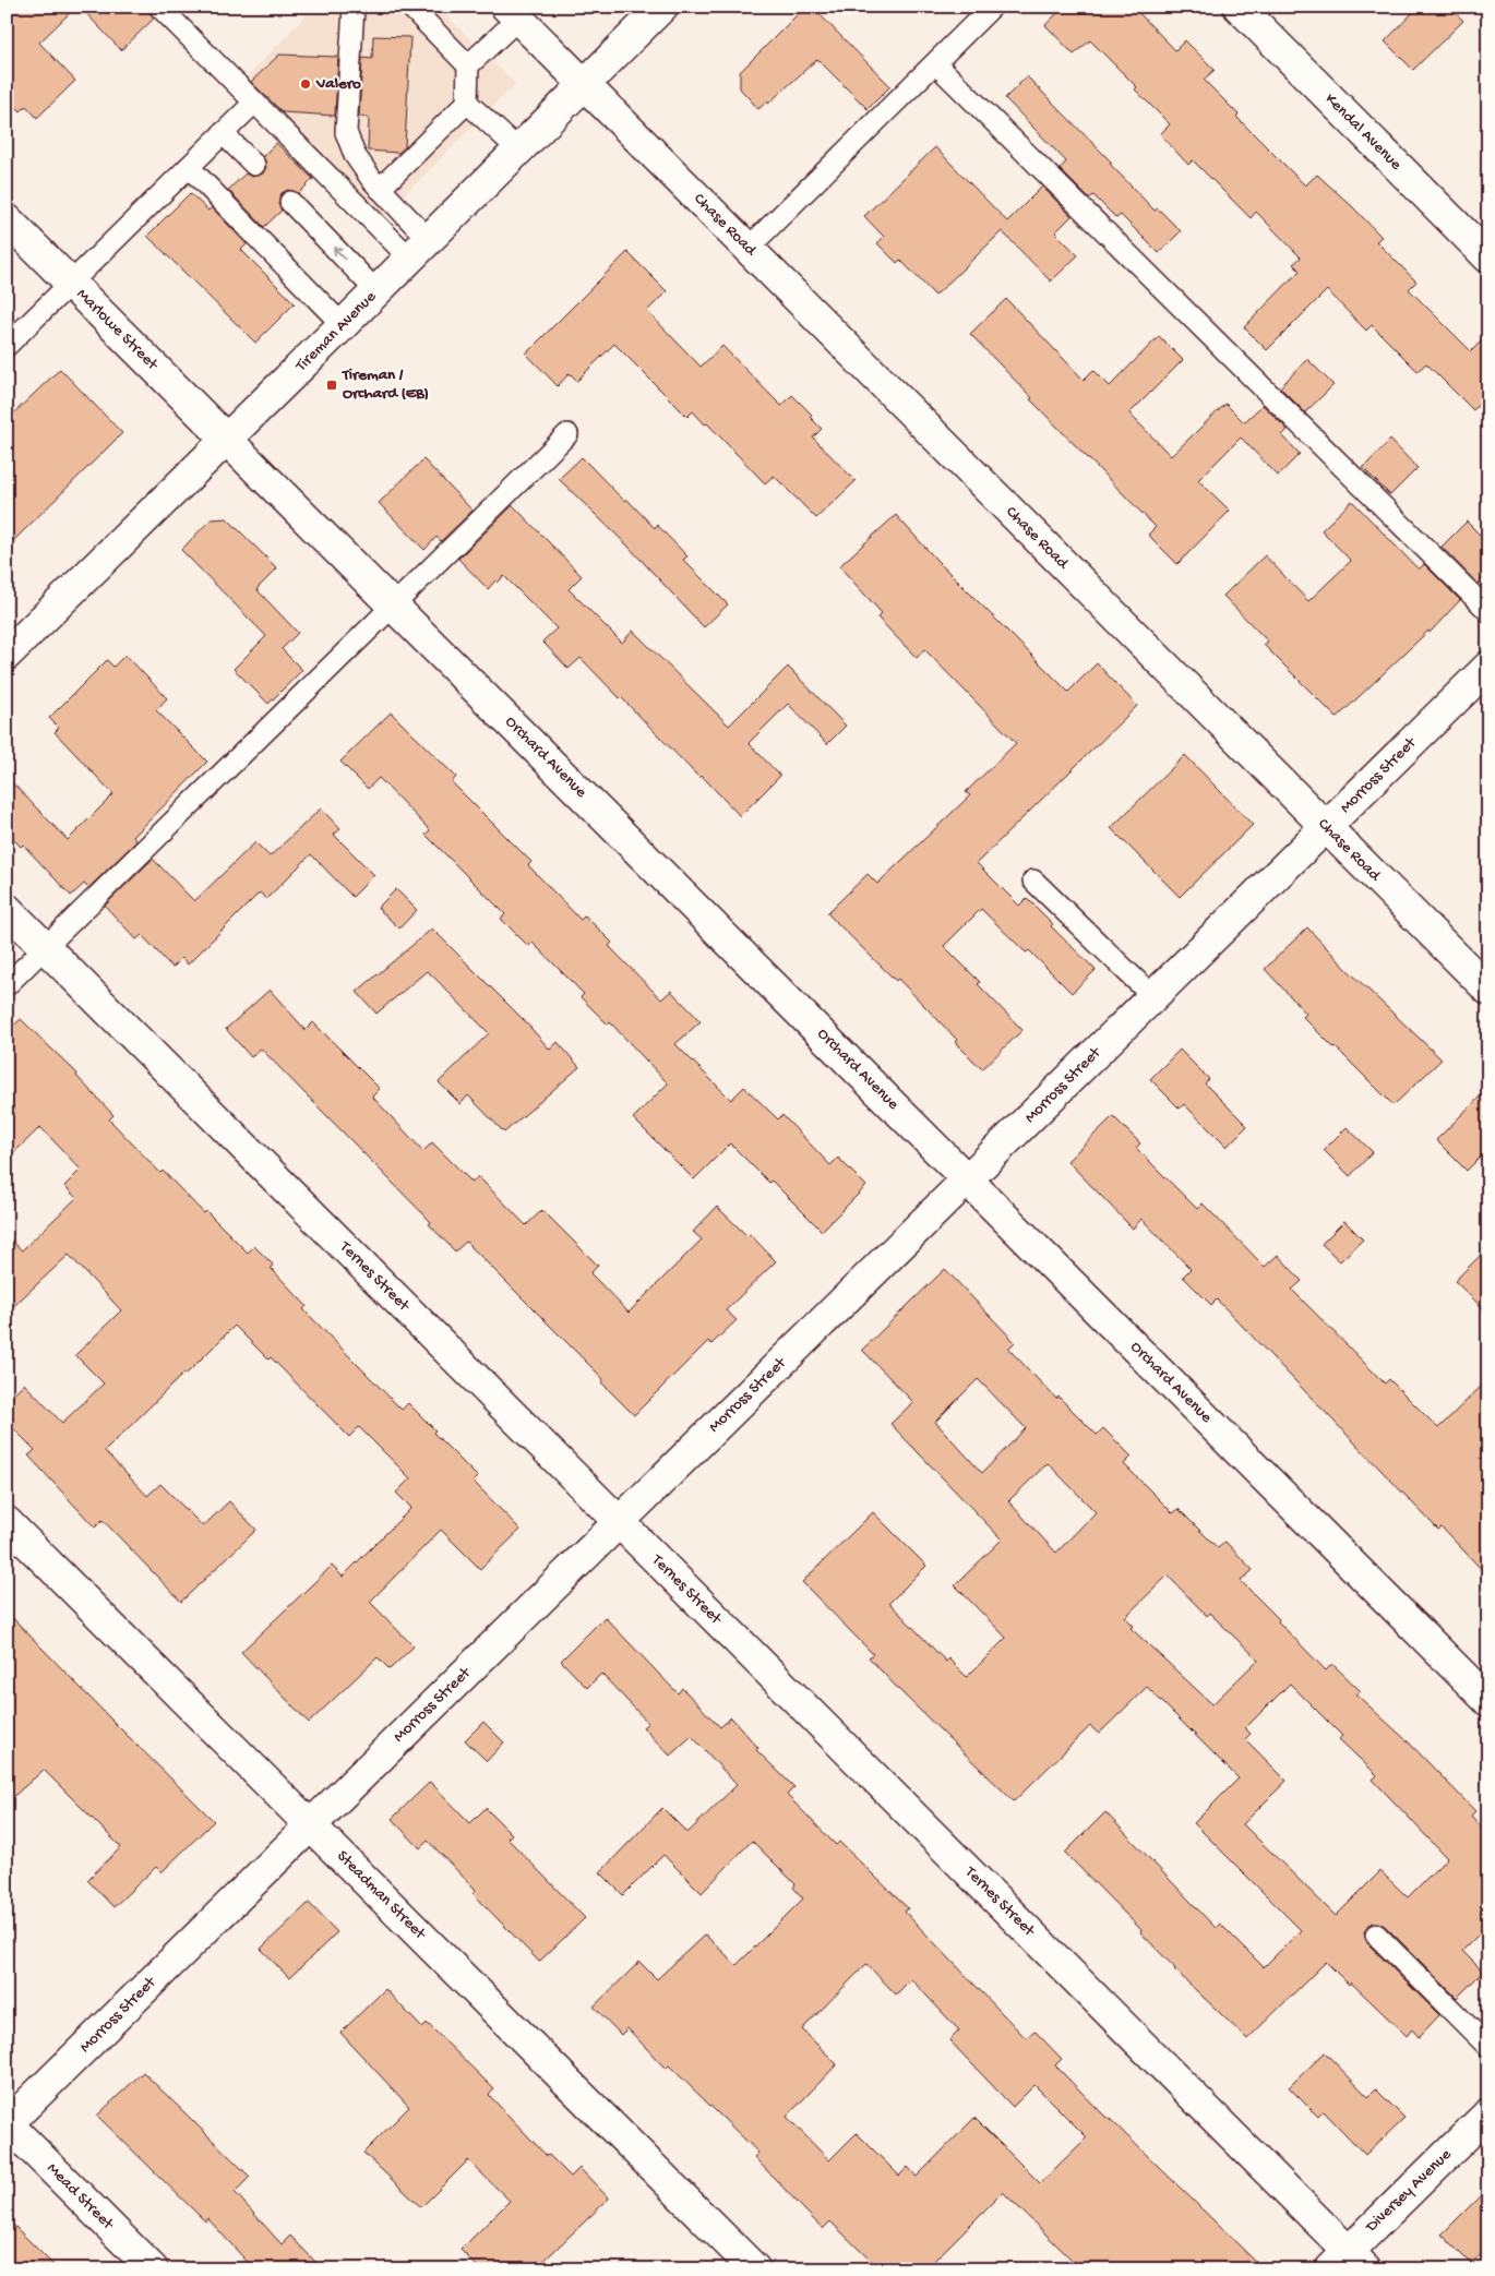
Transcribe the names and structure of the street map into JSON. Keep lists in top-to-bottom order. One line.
{"streets":{"street":["Kendal Avenue","Chase Road","Marlowe Street","Tireman Avenue","Orchard Avenue","Morross Street","Ternes Street","Steadman Street","Diversey Avenue","Mead Street"]},"crossings":[["Chase Road","Tireman Avenue"],["Chase Road","Morross Street"],["Marlowe Street","Tireman Avenue"],["Marlowe Street","Orchard Avenue"],["Tireman Avenue","Orchard Avenue"],["Orchard Avenue","Morross Street"],["Morross Street","Ternes Street"],["Morross Street","Steadman Street"],["Morross Street","Mead Street"],["Ternes Street","Diversey Avenue"]],"places":{"other":["Valero"],"transit":["Tireman / Orchard (EB)"]}}
